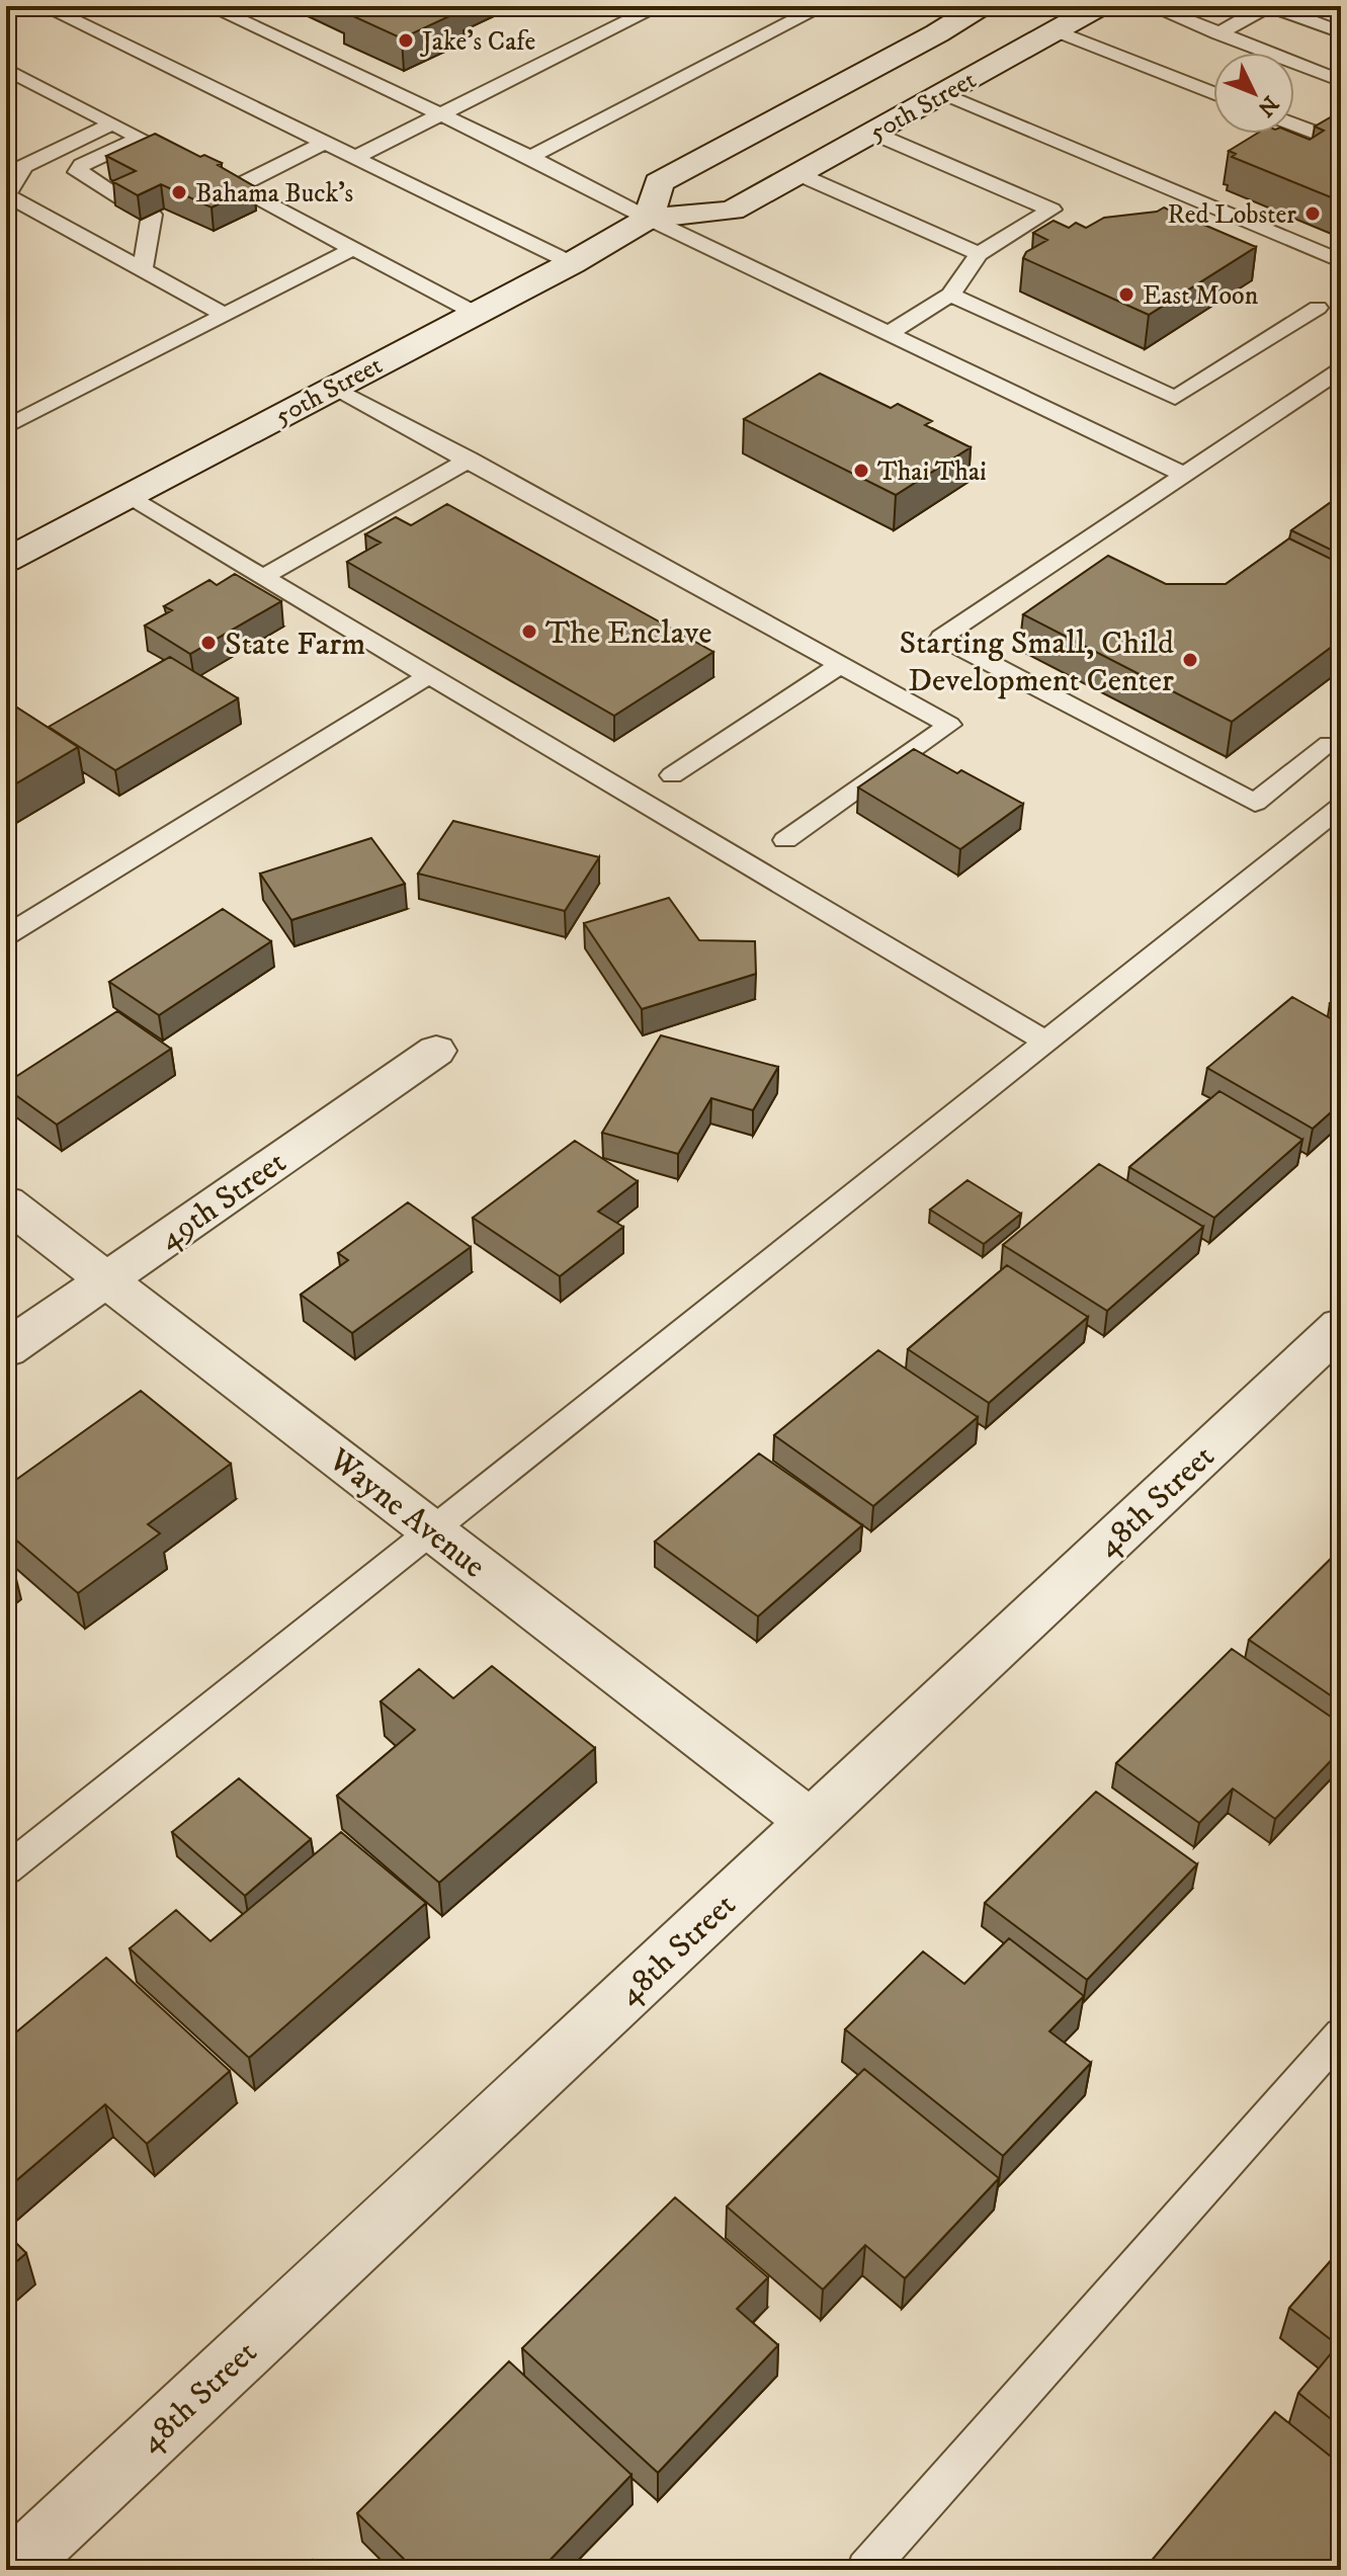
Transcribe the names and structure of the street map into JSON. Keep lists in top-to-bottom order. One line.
{"streets":{"street":["50th Street","49th Street","48th Street","Wayne Avenue"]},"crossings":[["49th Street","Wayne Avenue"],["48th Street","Wayne Avenue"]],"places":["Jake's Cafe","Bahama Buck's","Red Lobster","East Moon","Thai Thai","The Enclave","State Farm","Starting Small, Child Development Center"],"north":"bottom right"}
